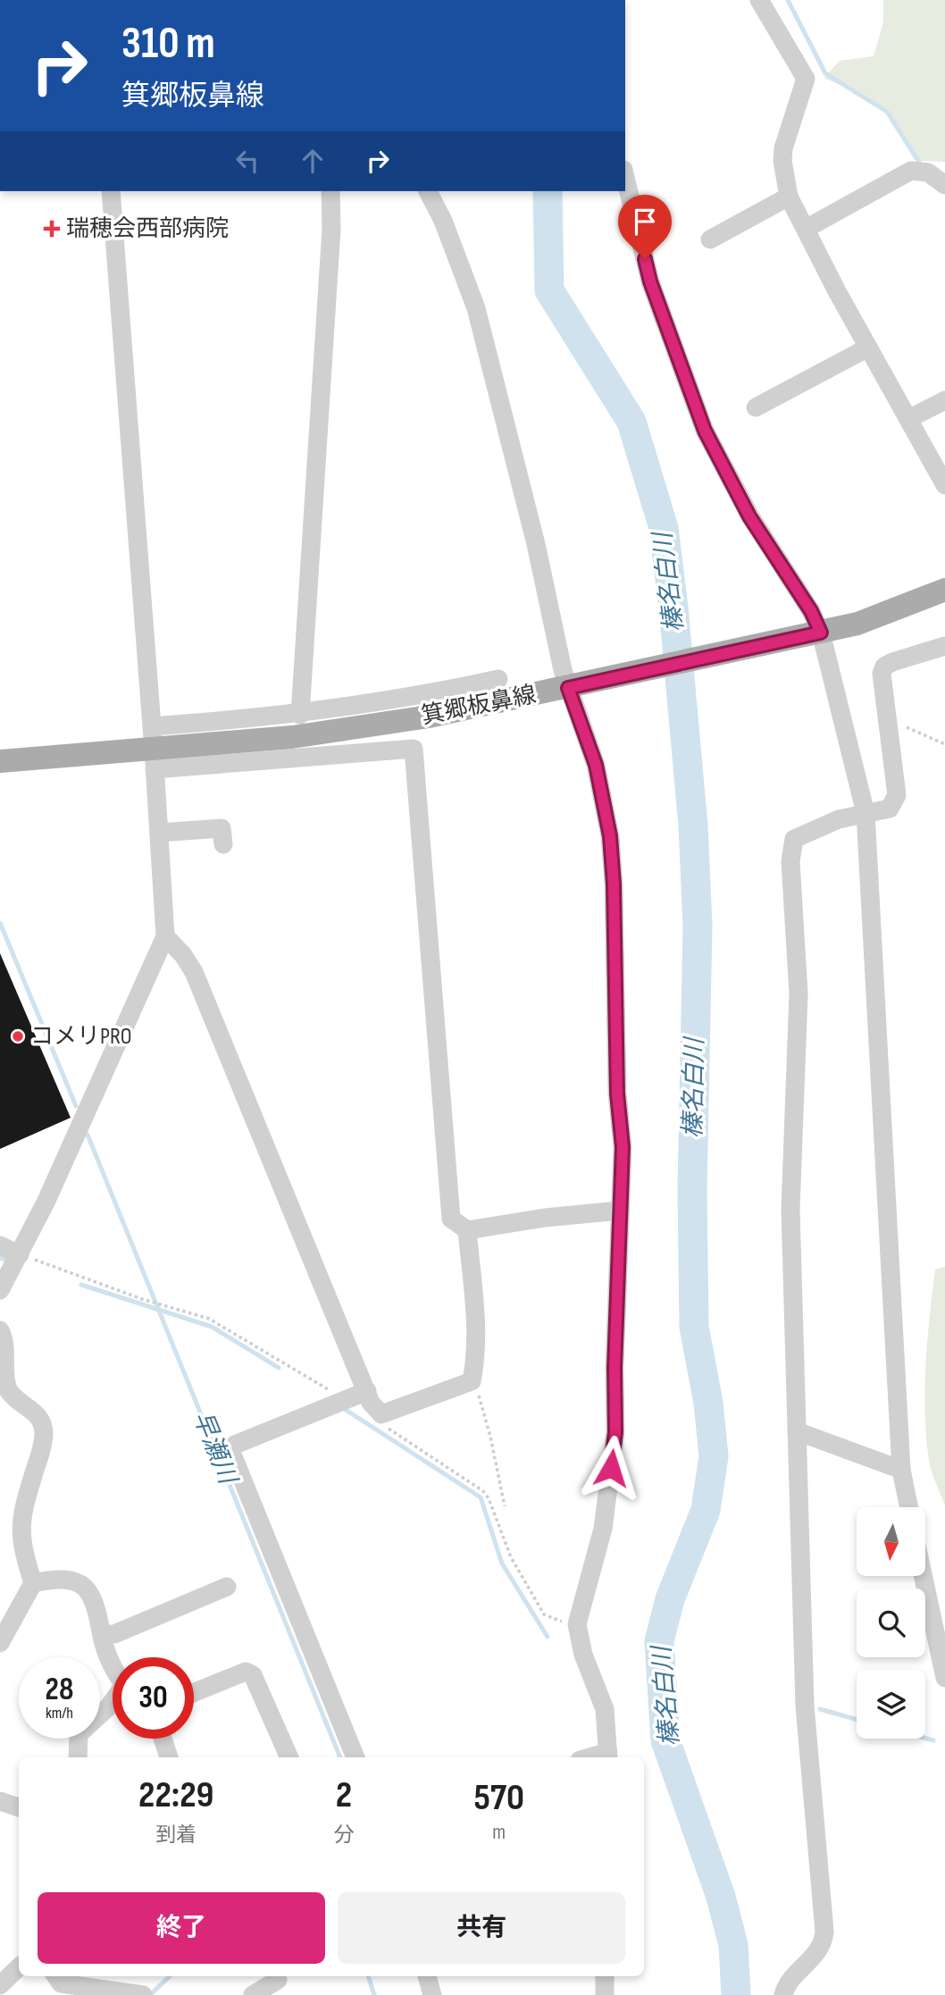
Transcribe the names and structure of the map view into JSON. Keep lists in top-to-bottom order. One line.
{"streets":{"main road":["箕郷板鼻線"]},"water":["榛名白川","早瀬川"],"places":{"health":["瑞穂会西部病院"],"other":["コメリPRO"]},"north":"bottom","page":{"turn":["310 m","箕郷板鼻線"],"speed":"28 km/h","limit":"30","eta":["22:29","到着","2","分","570","m"],"buttons":["終了","共有"]}}
